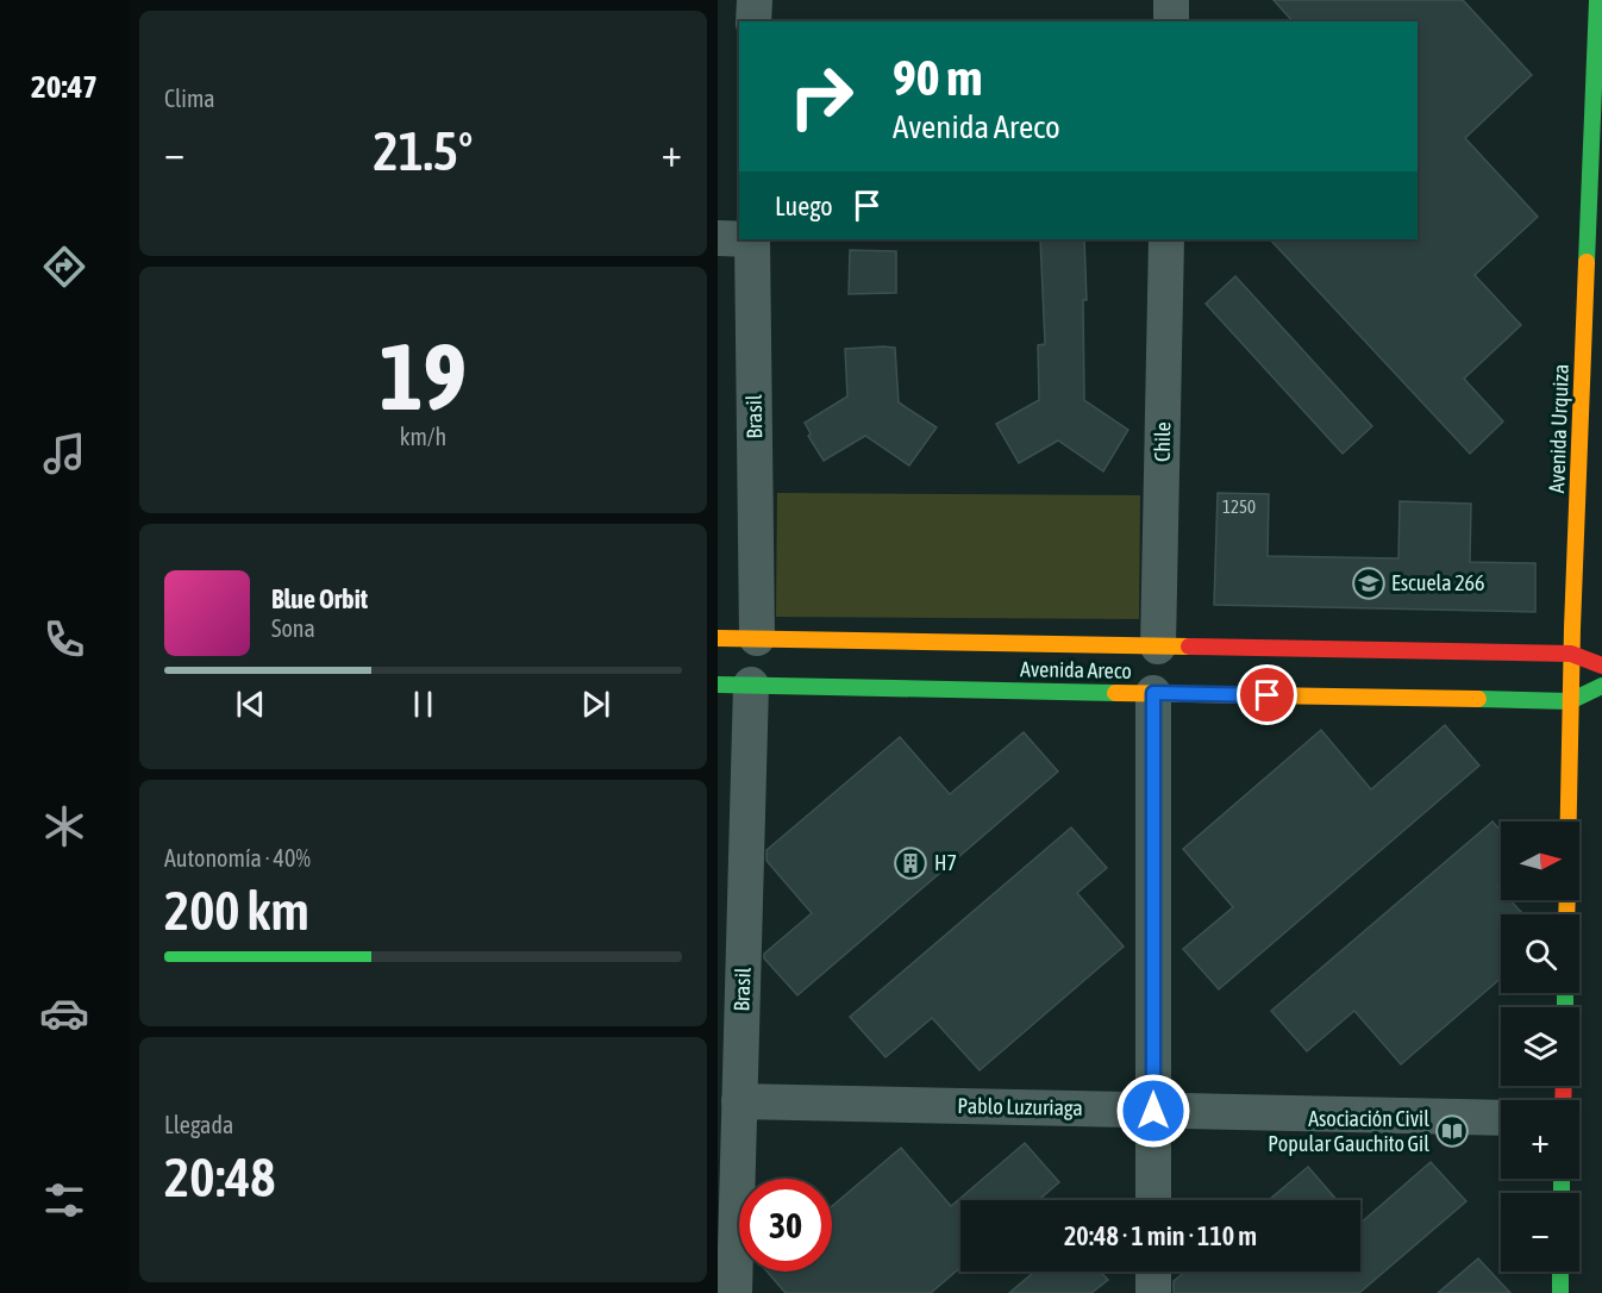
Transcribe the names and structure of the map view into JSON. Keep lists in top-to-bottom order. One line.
{"streets":{"main road":["Avenida Urquiza","Avenida Areco"],"street":["Brasil","Chile","Pablo Luzuriaga"]},"crossings":[["Brasil","Avenida Areco"],["Brasil","Pablo Luzuriaga"],["Avenida Urquiza","Avenida Areco"],["Chile","Avenida Areco"]],"places":{"school or university":["Escuela 266"],"building":["H7"],"library":["Asociación Civil Popular Gauchito Gil"]},"house_numbers":["1250"],"north":"right","page":{"tabs":"20:47","tile":["Clima",["19","km/h"],["Autonomía · 40%","200 km"],["Llegada","20:48"]],"turn":["90 m","Avenida Areco"],"heat":["−","21.5°","+"],"then":"Luego","song":["Blue Orbit","Sona"],"map_buttons":["+","−"],"limit":"30","trip":"20:48 · 1 min · 110 m"}}
